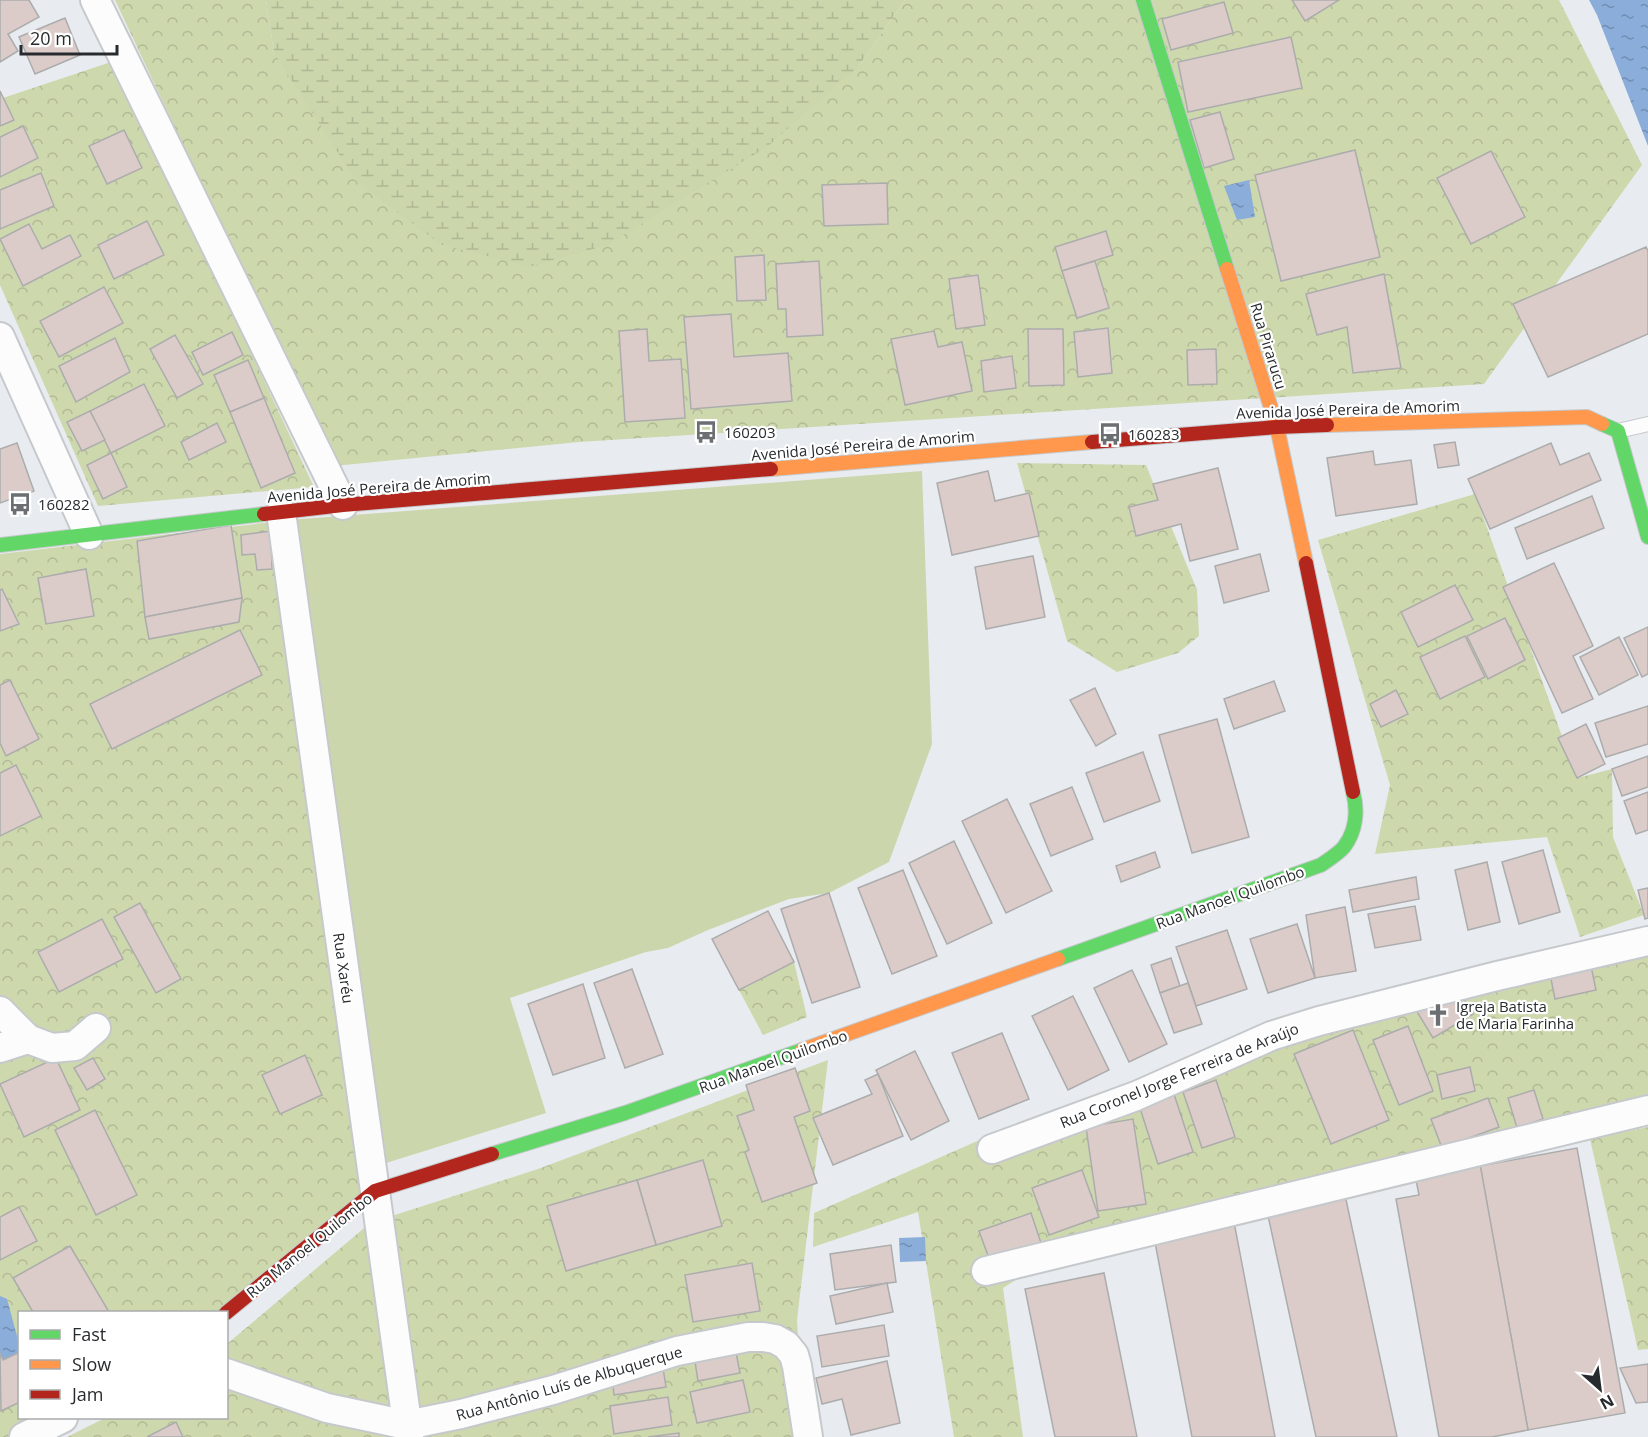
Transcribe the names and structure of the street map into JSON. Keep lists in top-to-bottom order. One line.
{"streets":{"street":["Rua Pirarucu","Avenida José Pereira de Amorim","Rua Manoel Quilombo","Rua Xaréu","Rua Coronel Jorge Ferreira de Araújo","Rua Antônio Luís de Albuquerque"]},"crossings":[["Rua Pirarucu","Avenida José Pereira de Amorim"],["Rua Pirarucu","Rua Manoel Quilombo"],["Avenida José Pereira de Amorim","Rua Xaréu"],["Rua Manoel Quilombo","Rua Xaréu"],["Rua Xaréu","Rua Antônio Luís de Albuquerque"]],"places":{"bus stop":["160203","160283","160282"],"church":["Igreja Batista de Maria Farinha"]},"legend":["Fast","Slow","Jam"],"scale_bar":"20 m","north":"bottom right"}
